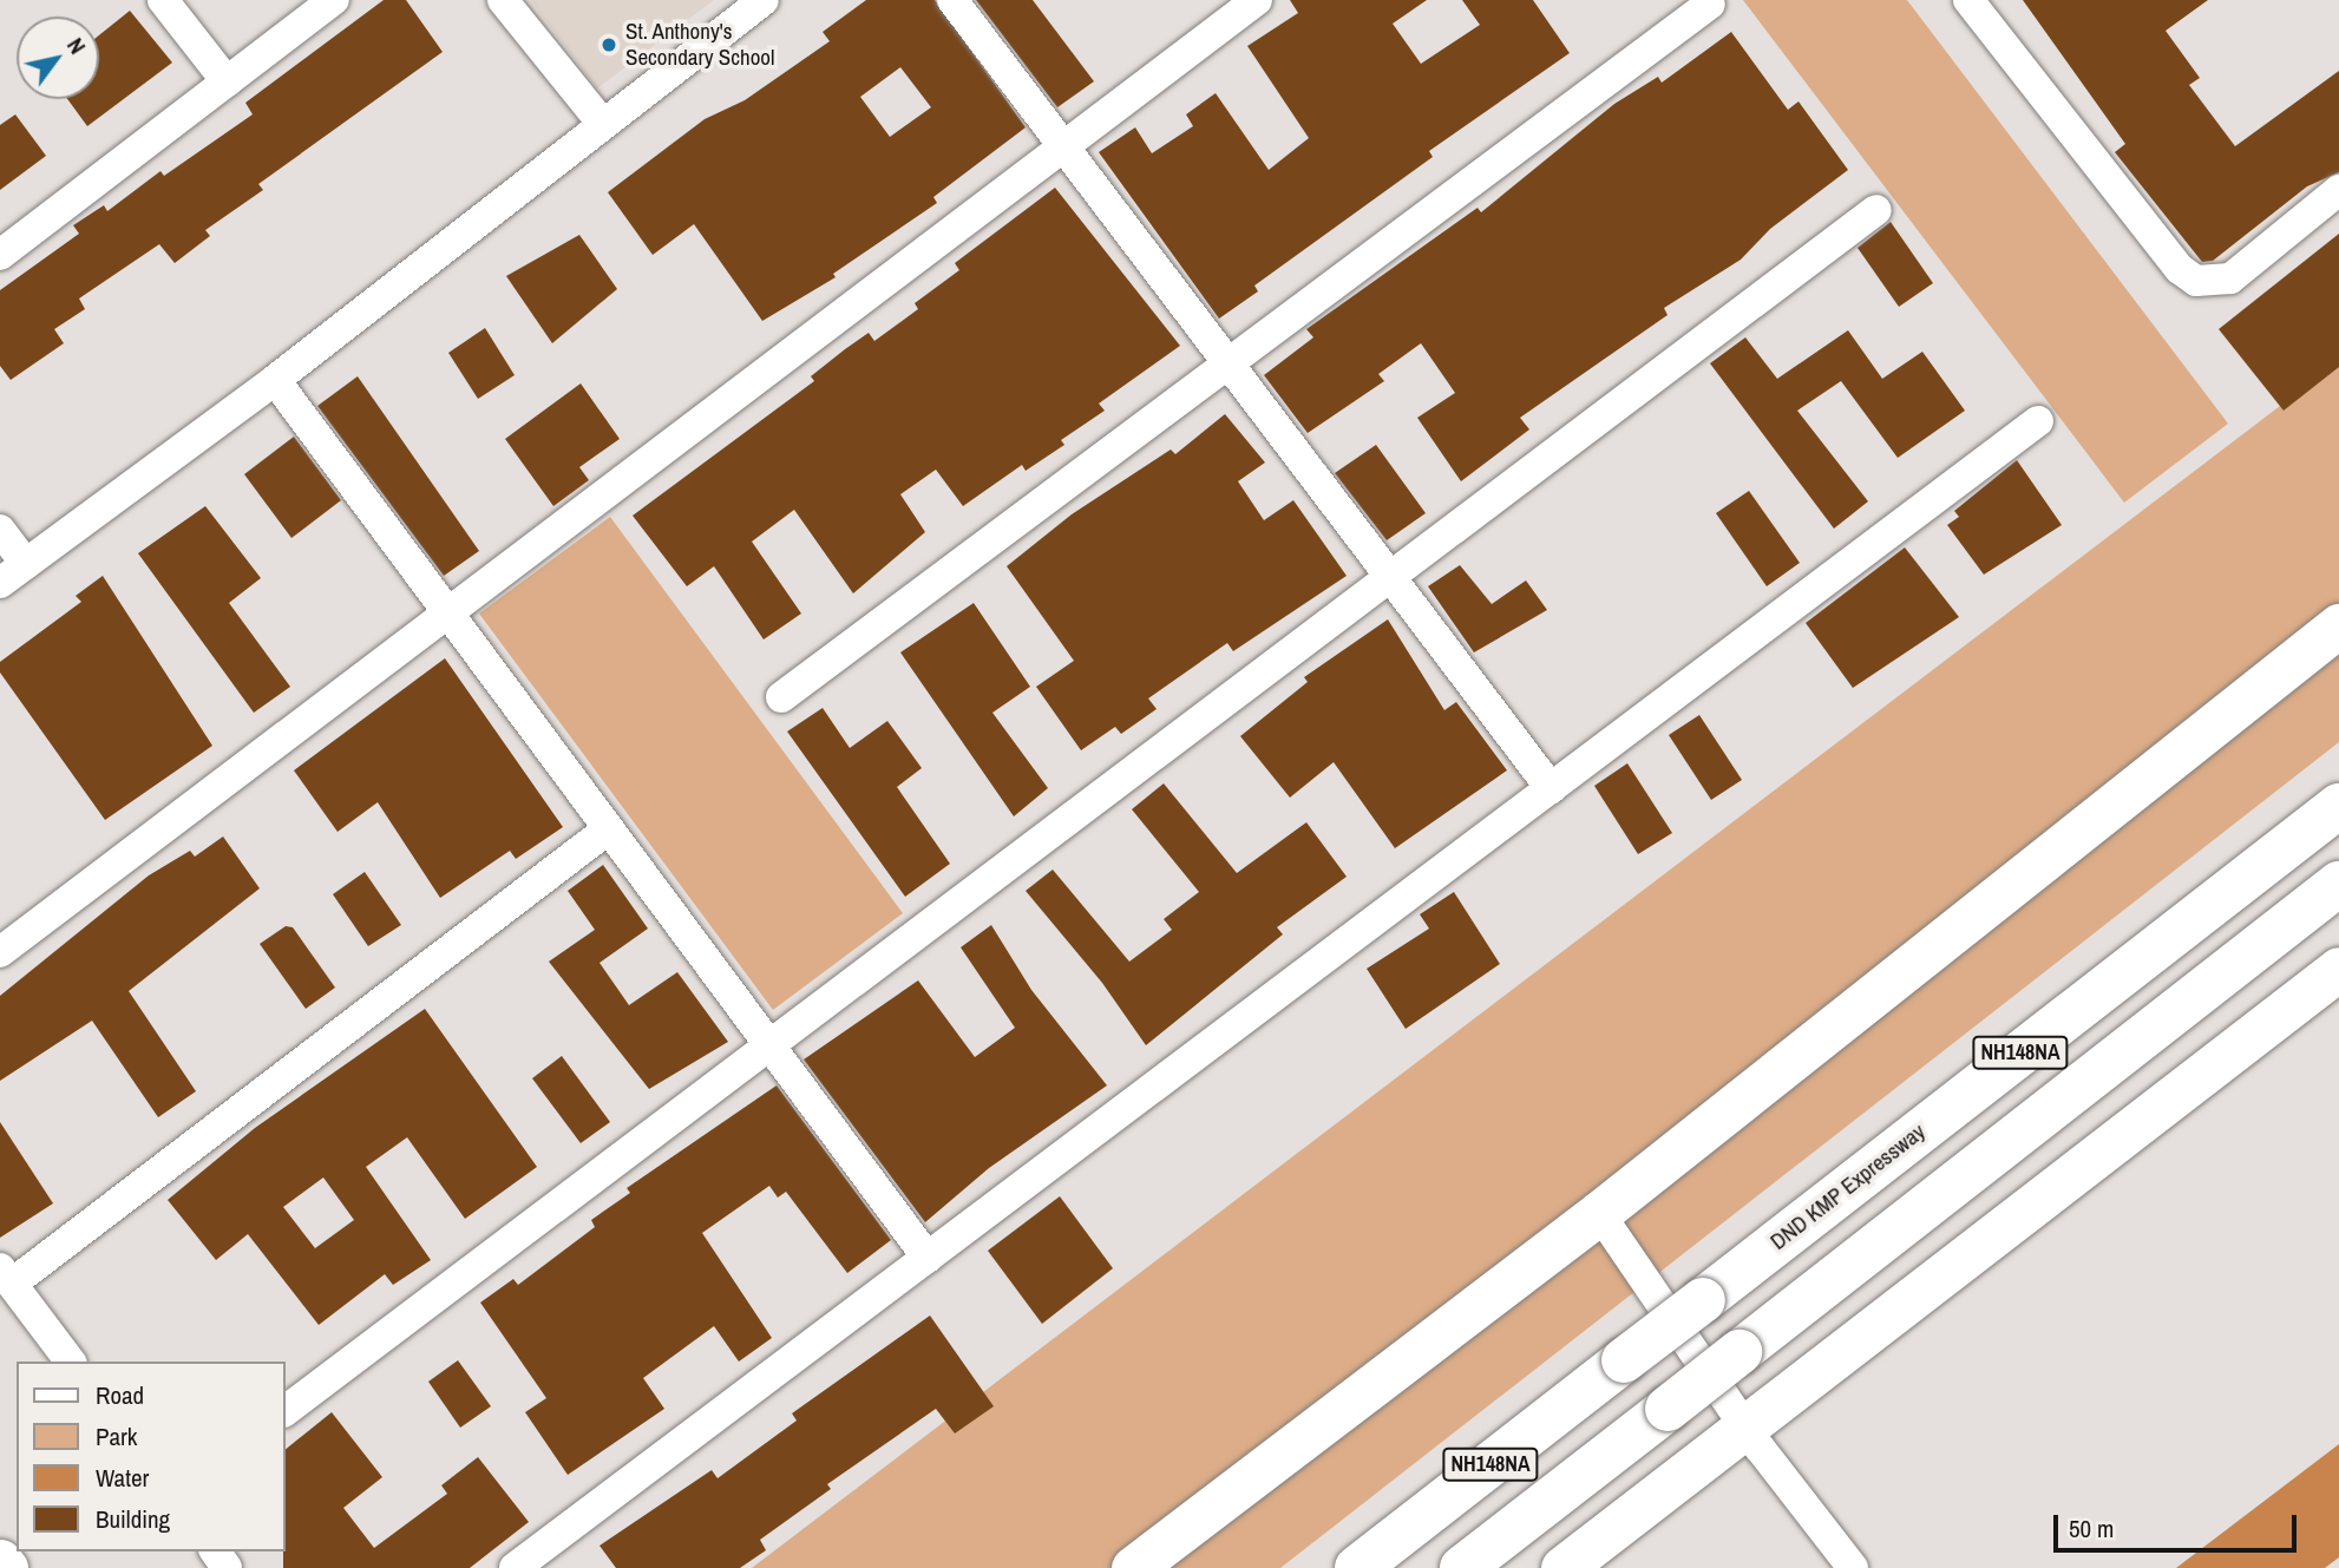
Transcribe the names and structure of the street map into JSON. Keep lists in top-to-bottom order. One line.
{"streets":{"highway":["NH148NA","DND KMP Expressway"]},"places":["St. Anthony's Secondary School"],"legend":["Road","Park","Water","Building"],"scale_bar":"50 m","north":"top right"}
